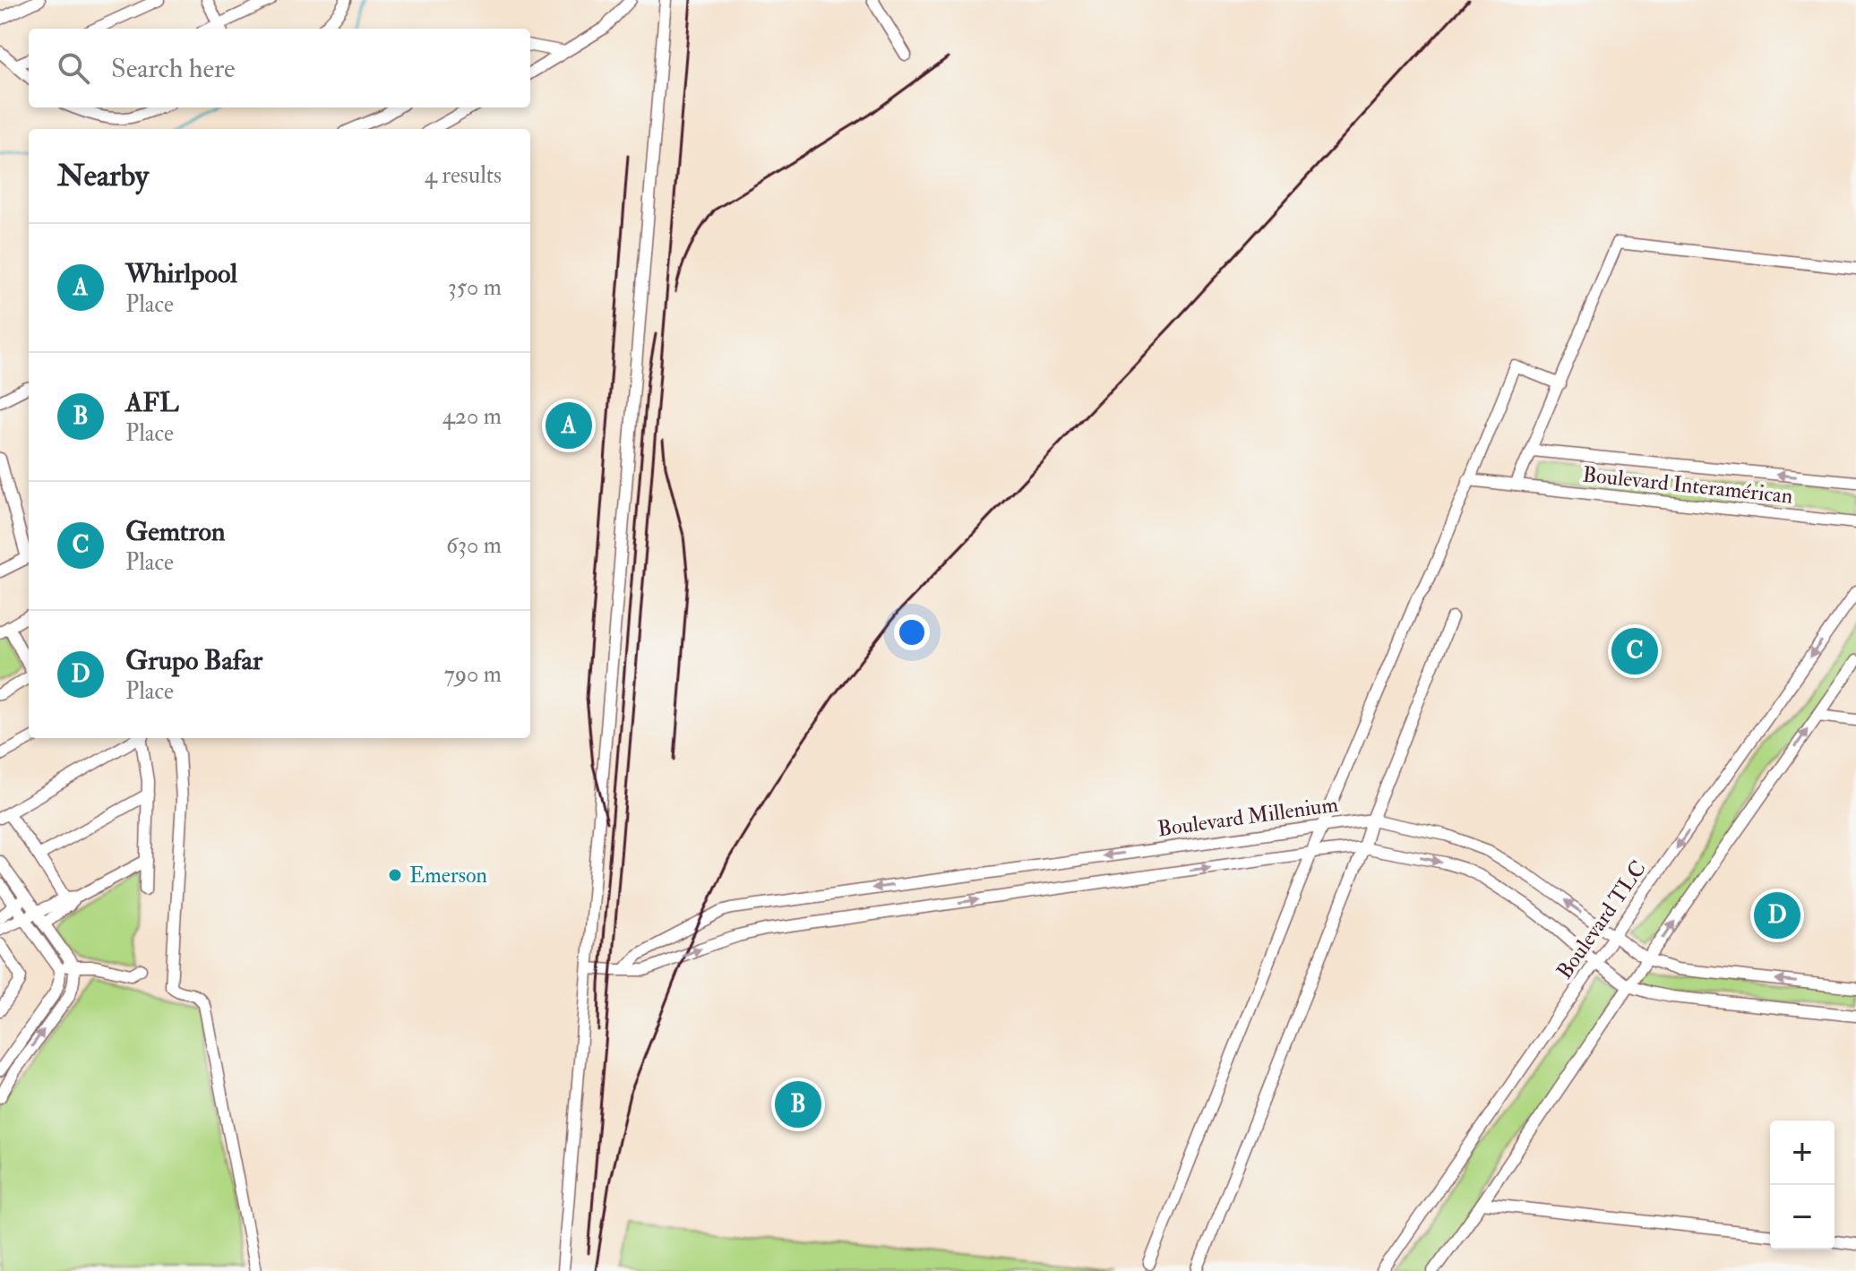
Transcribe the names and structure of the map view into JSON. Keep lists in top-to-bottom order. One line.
{"streets":{"street":["Boulevard Interamérican","Boulevard Millenium","Boulevard TLC"]},"crossings":[["Boulevard Millenium","Boulevard TLC"]],"places":["Emerson"],"page":{"search":"Search here","heading":["Nearby","4 results"],"list":[{"mark":"A","name":"Whirlpool","note":"Place","value":"350 m"},{"mark":"B","name":"AFL","note":"Place","value":"420 m"},{"mark":"C","name":"Gemtron","note":"Place","value":"630 m"},{"mark":"D","name":"Grupo Bafar","note":"Place","value":"790 m"}],"pins":["A","C","D","B"],"map_buttons":["+","−"]}}
